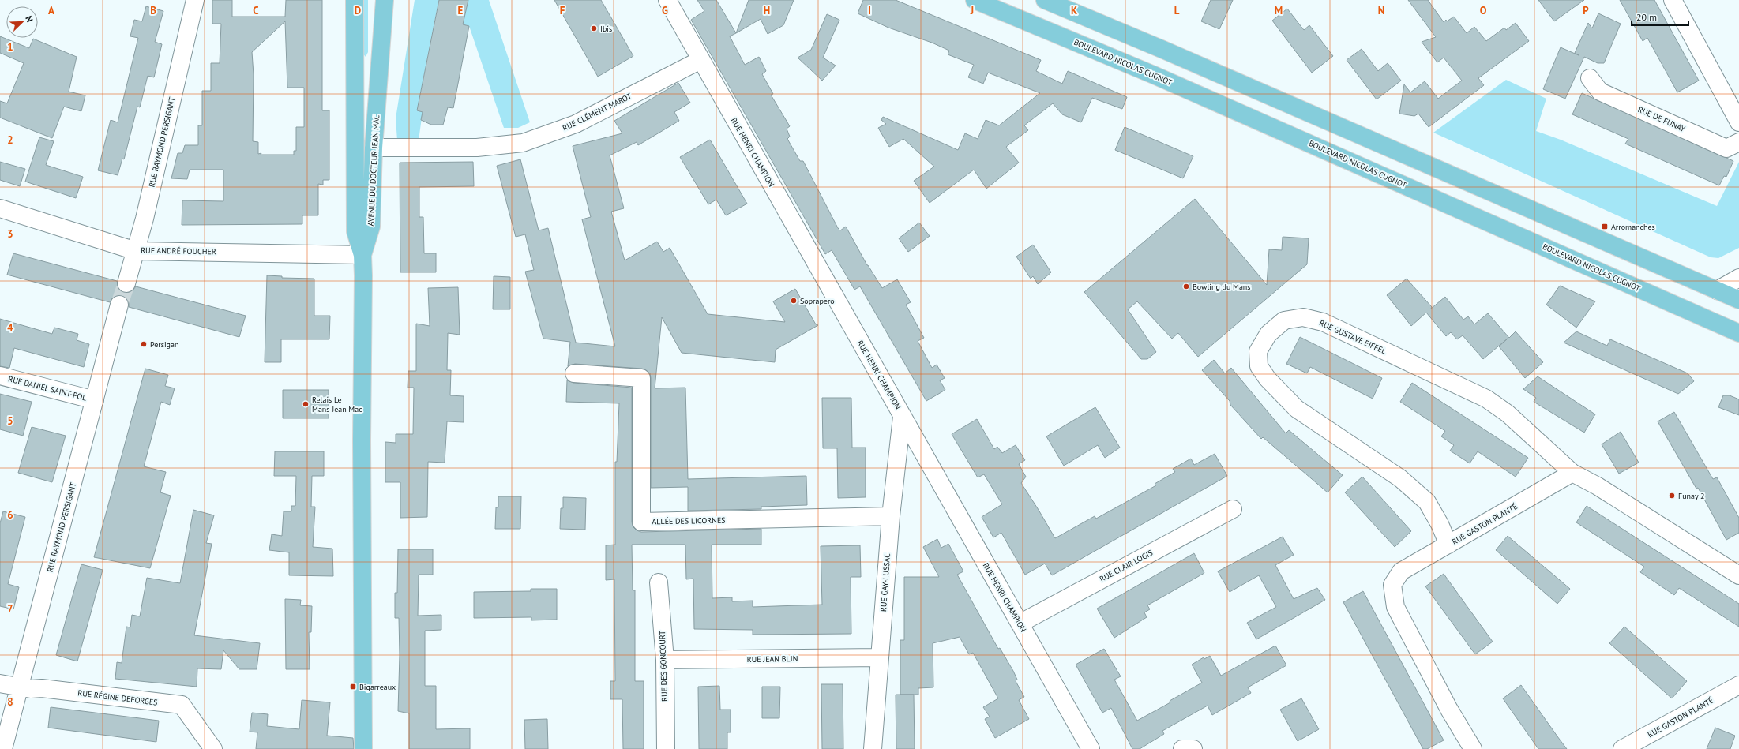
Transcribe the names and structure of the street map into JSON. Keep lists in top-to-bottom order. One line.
{"streets":{"main road":["BOULEVARD NICOLAS CUGNOT","AVENUE DU DOCTEUR JEAN MAC"],"street":["RUE CLÉMENT MAROT","RUE DE FUNAY","RUE RAYMOND PERSIGANT","RUE HENRI CHAMPION","RUE ANDRÉ FOUCHER","RUE GUSTAVE EIFFEL","RUE DANIEL SAINT-POL","ALLÉE DES LICORNES","RUE GASTON PLANTÉ","RUE CLAIR LOGIS","RUE GAY-LUSSAC","RUE JEAN BLIN","RUE DES GONCOURT","RUE RÉGINE DEFORGES"]},"crossings":[["RUE CLÉMENT MAROT","RUE HENRI CHAMPION"],["RUE CLÉMENT MAROT","AVENUE DU DOCTEUR JEAN MAC"],["RUE RAYMOND PERSIGANT","RUE ANDRÉ FOUCHER"],["RUE RAYMOND PERSIGANT","RUE DANIEL SAINT-POL"],["RUE RAYMOND PERSIGANT","RUE RÉGINE DEFORGES"],["RUE HENRI CHAMPION","RUE CLAIR LOGIS"],["RUE HENRI CHAMPION","RUE GAY-LUSSAC"],["AVENUE DU DOCTEUR JEAN MAC","RUE ANDRÉ FOUCHER"],["RUE GUSTAVE EIFFEL","RUE GASTON PLANTÉ"],["ALLÉE DES LICORNES","RUE GAY-LUSSAC"],["RUE GAY-LUSSAC","RUE JEAN BLIN"],["RUE JEAN BLIN","RUE DES GONCOURT"]],"places":{"other":["Ibis","Bowling du Mans","Soprapero","Persigan","Relais Le Mans Jean Mac","Funay 2"],"transit":["Arromanches","Bigarreaux"]},"scale_bar":"20 m","north":"top right","grid":{"columns":["A","B","C","D","E","F","G","H","I","J","K","L","M","N","O","P"],"rows":["1","2","3","4","5","6","7","8"]}}
